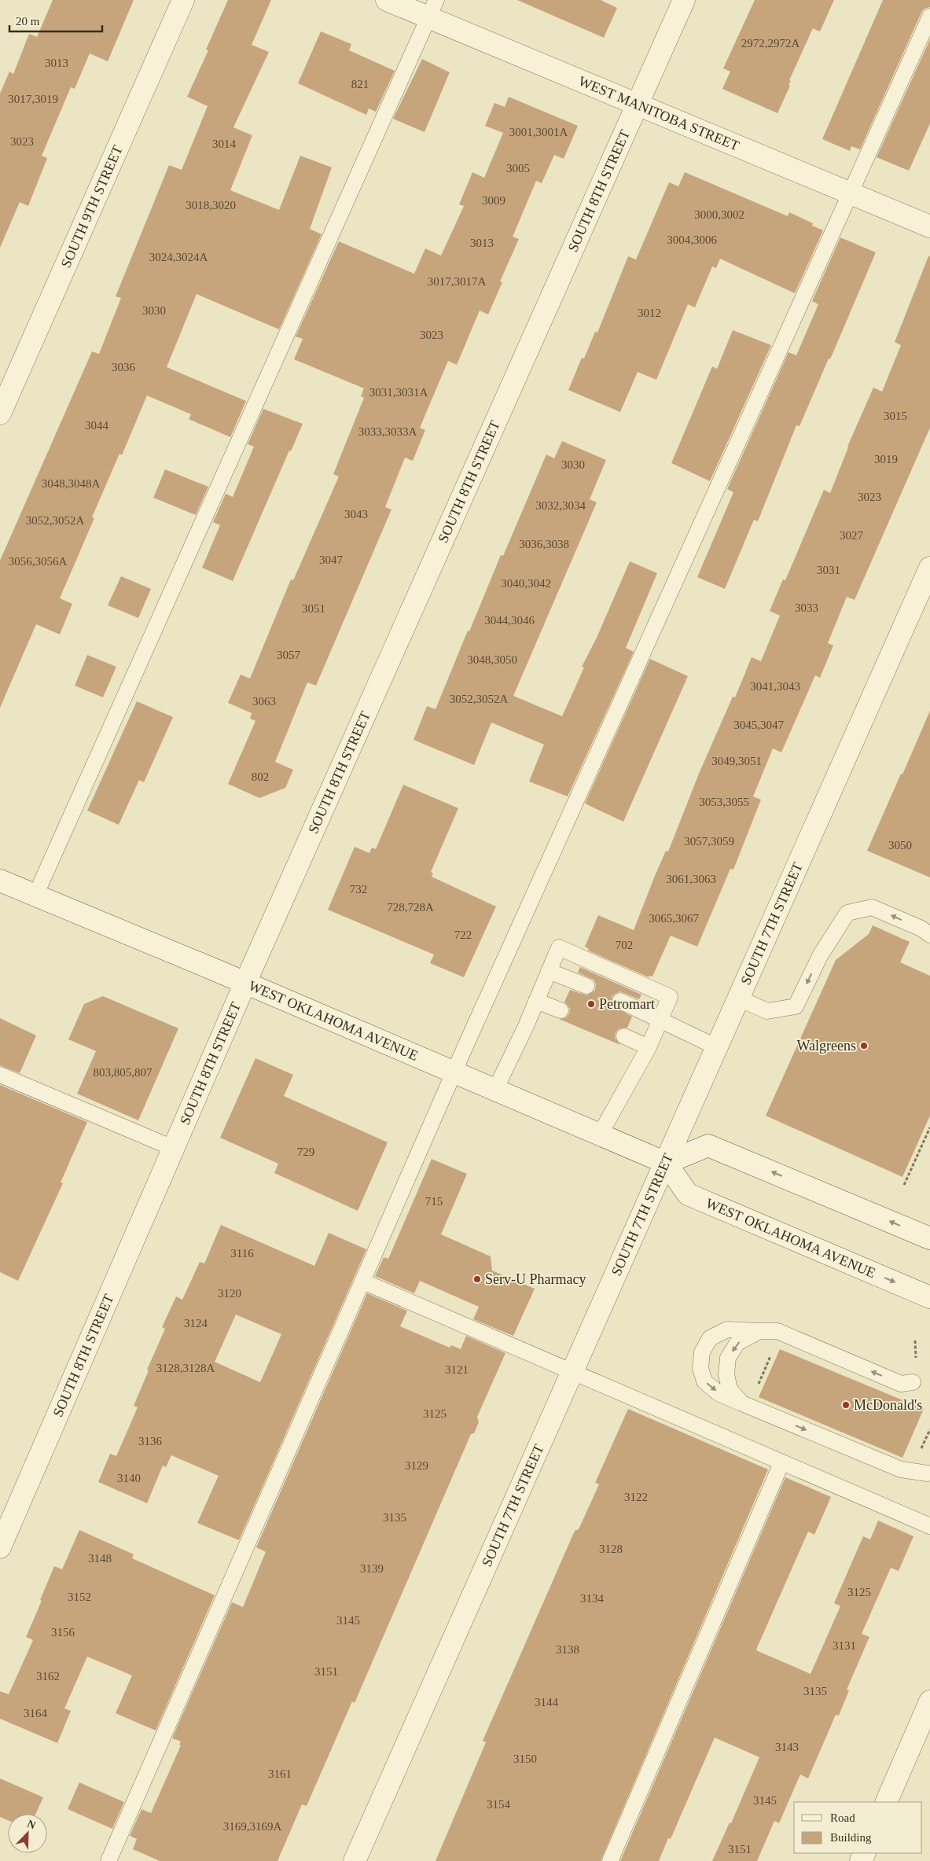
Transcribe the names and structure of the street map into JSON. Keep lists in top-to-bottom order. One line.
{"streets":{"street":["WEST MANITOBA STREET","SOUTH 8TH STREET","SOUTH 9TH STREET","SOUTH 7TH STREET","WEST OKLAHOMA AVENUE"]},"crossings":[["WEST MANITOBA STREET","SOUTH 8TH STREET"],["SOUTH 8TH STREET","WEST OKLAHOMA AVENUE"],["SOUTH 7TH STREET","WEST OKLAHOMA AVENUE"]],"places":["Petromart","Walgreens","Serv-U Pharmacy","McDonald's"],"house_numbers":["2972,2972A","3013","821","3017,3019","3001,3001A","3023","3014","3005","3009","3018,3020","3000,3002","3004,3006","3013","3024,3024A","3017,3017A","3030","3012","3023","3036","3031,3031A","3015","3044","3033,3033A","3019","3030","3048,3048A","3023","3032,3034","3043","3052,3052A","3027","3036,3038","3047","3056,3056A","3031","3040,3042","3033","3051","3044,3046","3057","3048,3050","3041,3043","3052,3052A","3063","3045,3047","3049,3051","802","3053,3055","3057,3059","3050","3061,3063","732","728,728A","3065,3067","722","702","803,805,807","729","715","3116","3120","3124","3128,3128A","3121","3125","3136","3129","3140","3122","3135","3128","3148","3139","3125","3152","3134","3145","3156","3131","3138","3151","3162","3135","3144","3164","3143","3150","3161","3145","3154","3169,3169A","3151"],"legend":["Road","Building"],"scale_bar":"20 m","north":"top right"}
